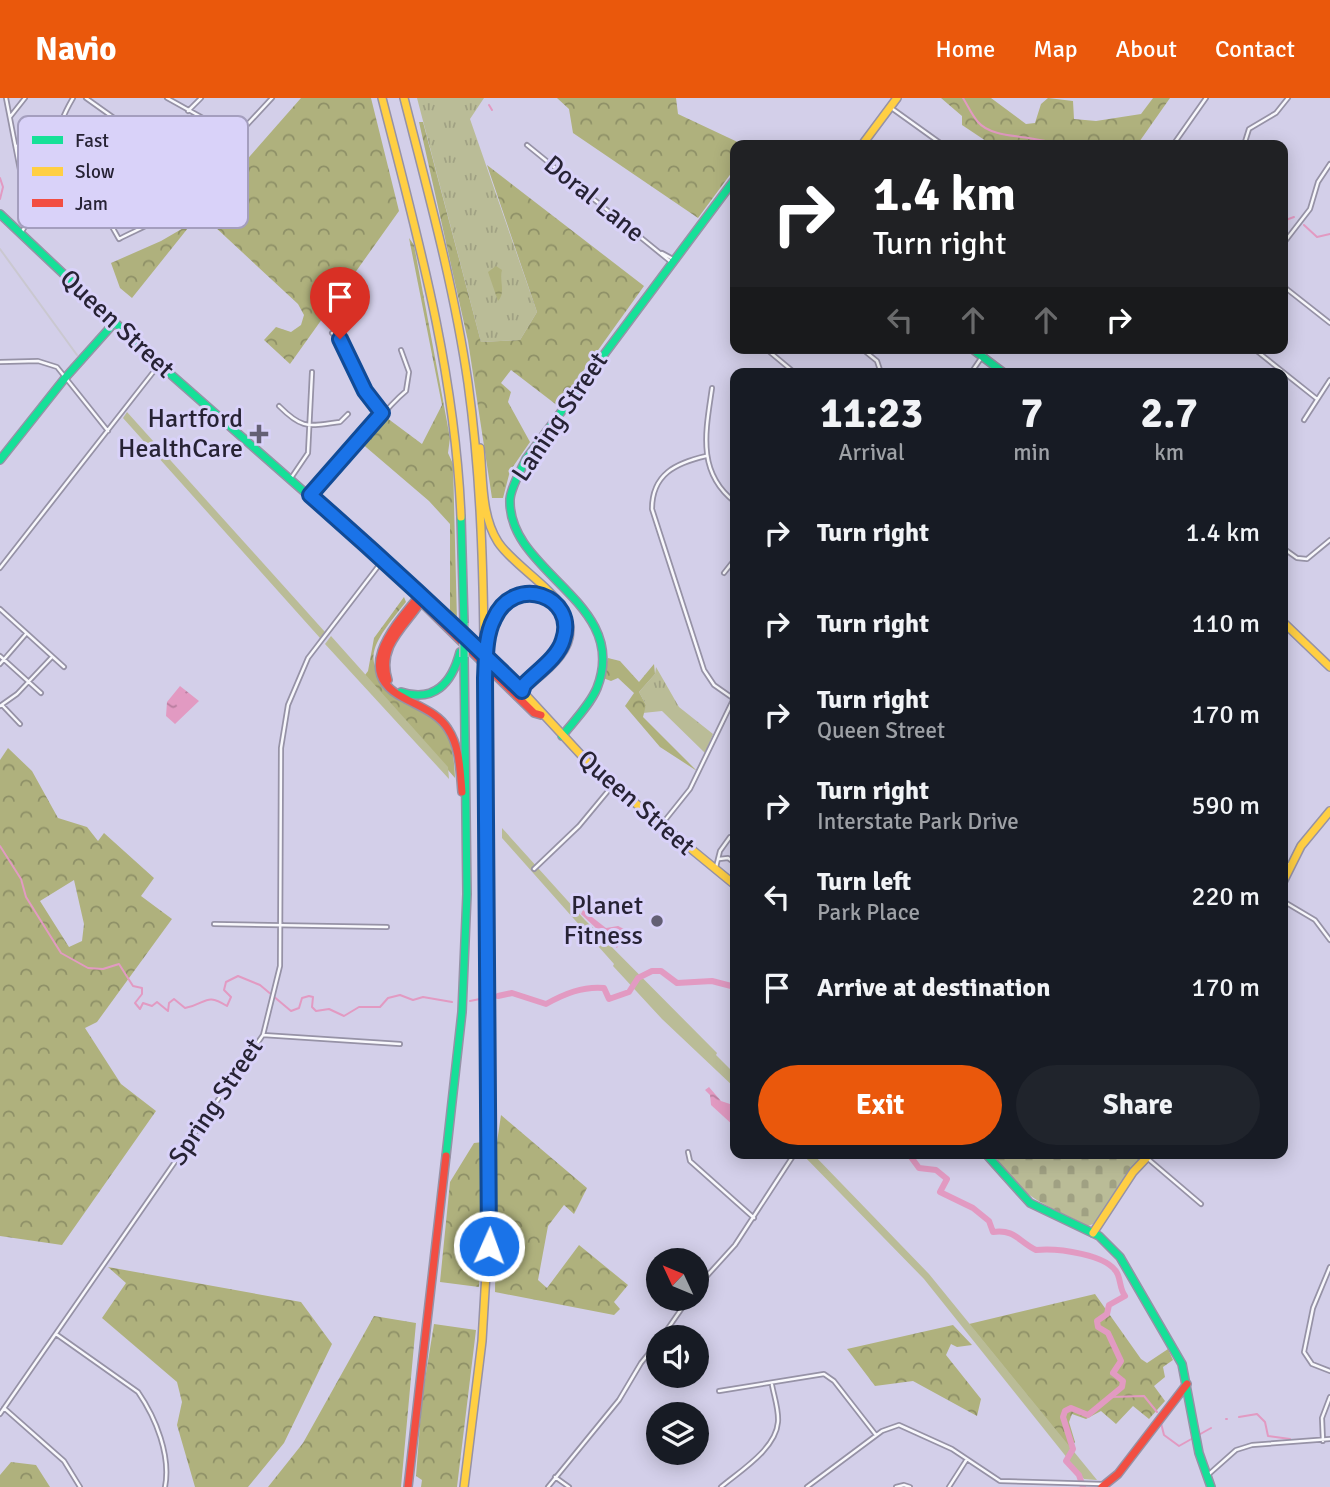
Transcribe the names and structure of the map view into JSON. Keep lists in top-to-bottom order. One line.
{"streets":{"main road":["Queen Street","Laning Street"],"street":["Doral Lane","Spring Street"]},"crossings":[["Doral Lane","Laning Street"],["Queen Street","Laning Street"],["Queen Street","Spring Street"]],"places":{"health":["Hartford HealthCare"],"other":["Planet Fitness"]},"legend":["Fast","Slow","Jam"],"north":"top left","page":{"header":"Navio","nav":["Home","Map","About","Contact"],"turn":["1.4 km","Turn right"],"eta":["11:23","Arrival","7","min","2.7","km"],"list":[{"name":"Turn right","value":"1.4 km"},{"name":"Turn right","value":"110 m"},{"name":"Turn right","note":"Queen Street","value":"170 m"},{"name":"Turn right","note":"Interstate Park Drive","value":"590 m"},{"name":"Turn left","note":"Park Place","value":"220 m"},{"name":"Arrive at destination","value":"170 m"}],"buttons":["Exit","Share"]}}
